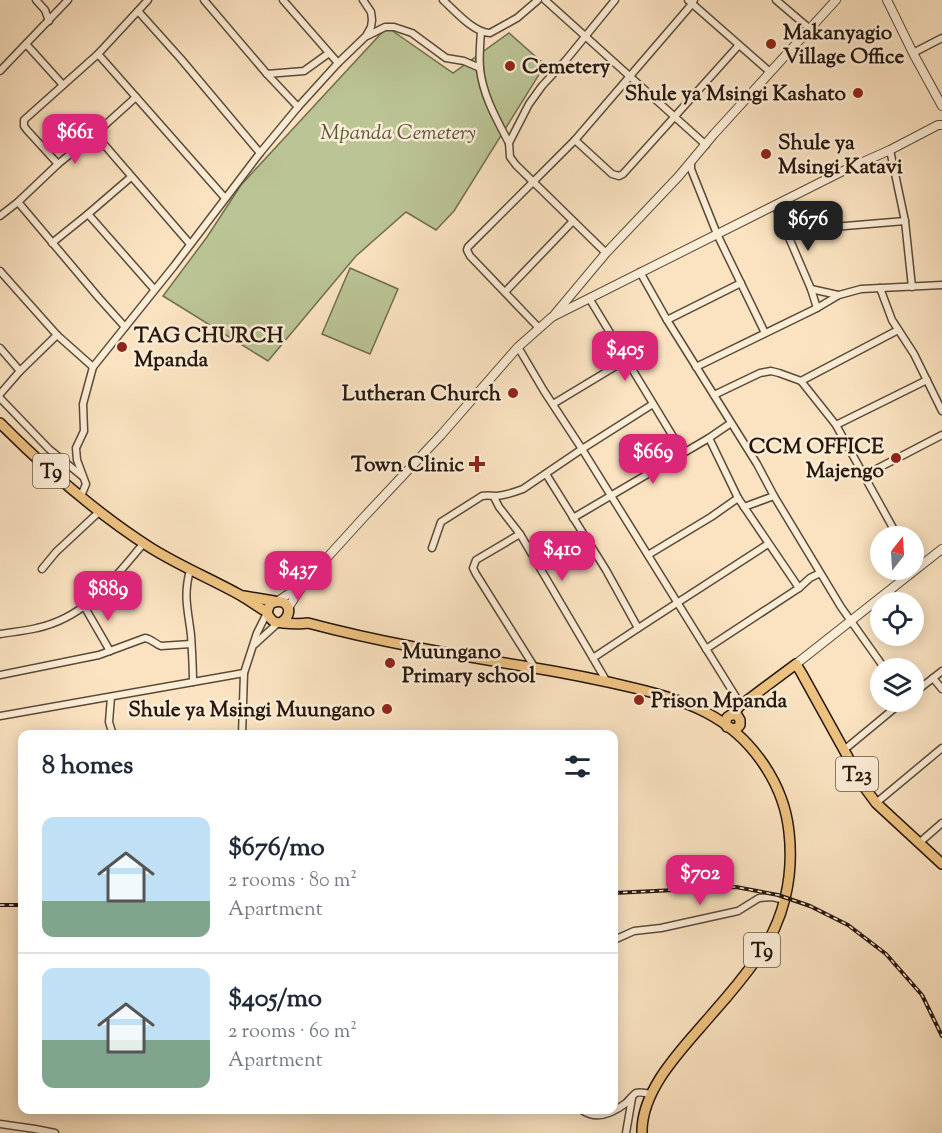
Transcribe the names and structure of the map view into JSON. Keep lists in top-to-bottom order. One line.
{"streets":{"main road":["T9","T23"]},"parks":["Mpanda Cemetery"],"places":{"other":["Makanyagio Village Office","Cemetery","Shule ya Msingi Kashato","Shule ya Msingi Katavi","TAG CHURCH Mpanda","Lutheran Church","CCM OFFICE Majengo","Muungano Primary school","Prison Mpanda","Shule ya Msingi Muungano"],"health":["Town Clinic"]},"north":"top","page":{"price":["$661","$676","$405","$669","$410","$437","$889","$702"],"heading":"8 homes","list":[{"name":"$676/mo","note":"2 rooms · 80 m² · Apartment"},{"name":"$405/mo","note":"2 rooms · 60 m² · Apartment"}]}}
